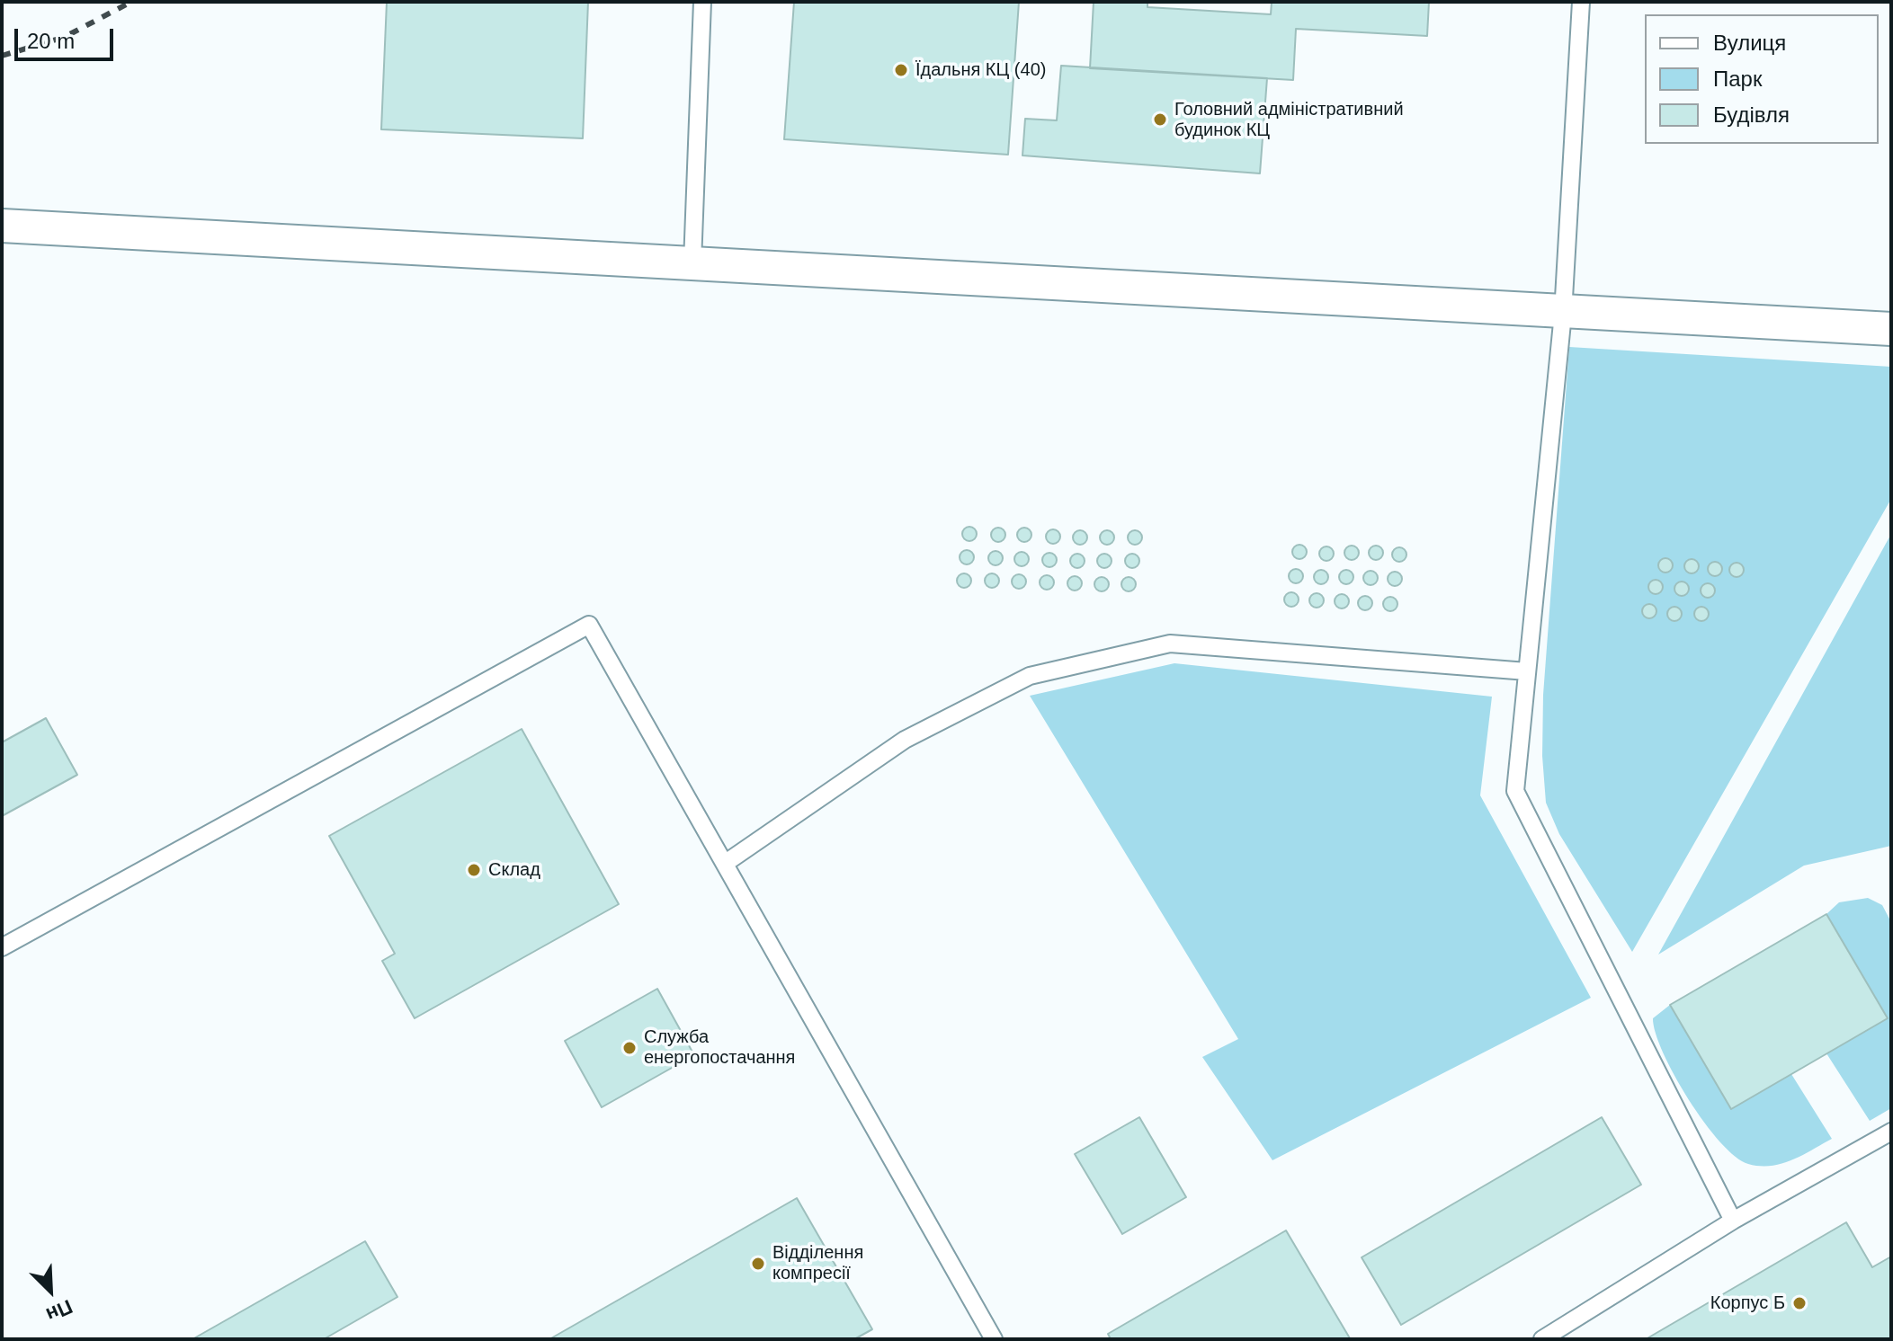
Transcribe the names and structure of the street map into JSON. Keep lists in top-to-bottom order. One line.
{"places":["Їдальня КЦ (40)","Головний адміністративний будинок КЦ","Склад","Служба енергопостачання","Відділення компресії","Корпус Б"],"legend":["Вулиця","Парк","Будівля"],"scale_bar":"20 m","north":"bottom right"}
